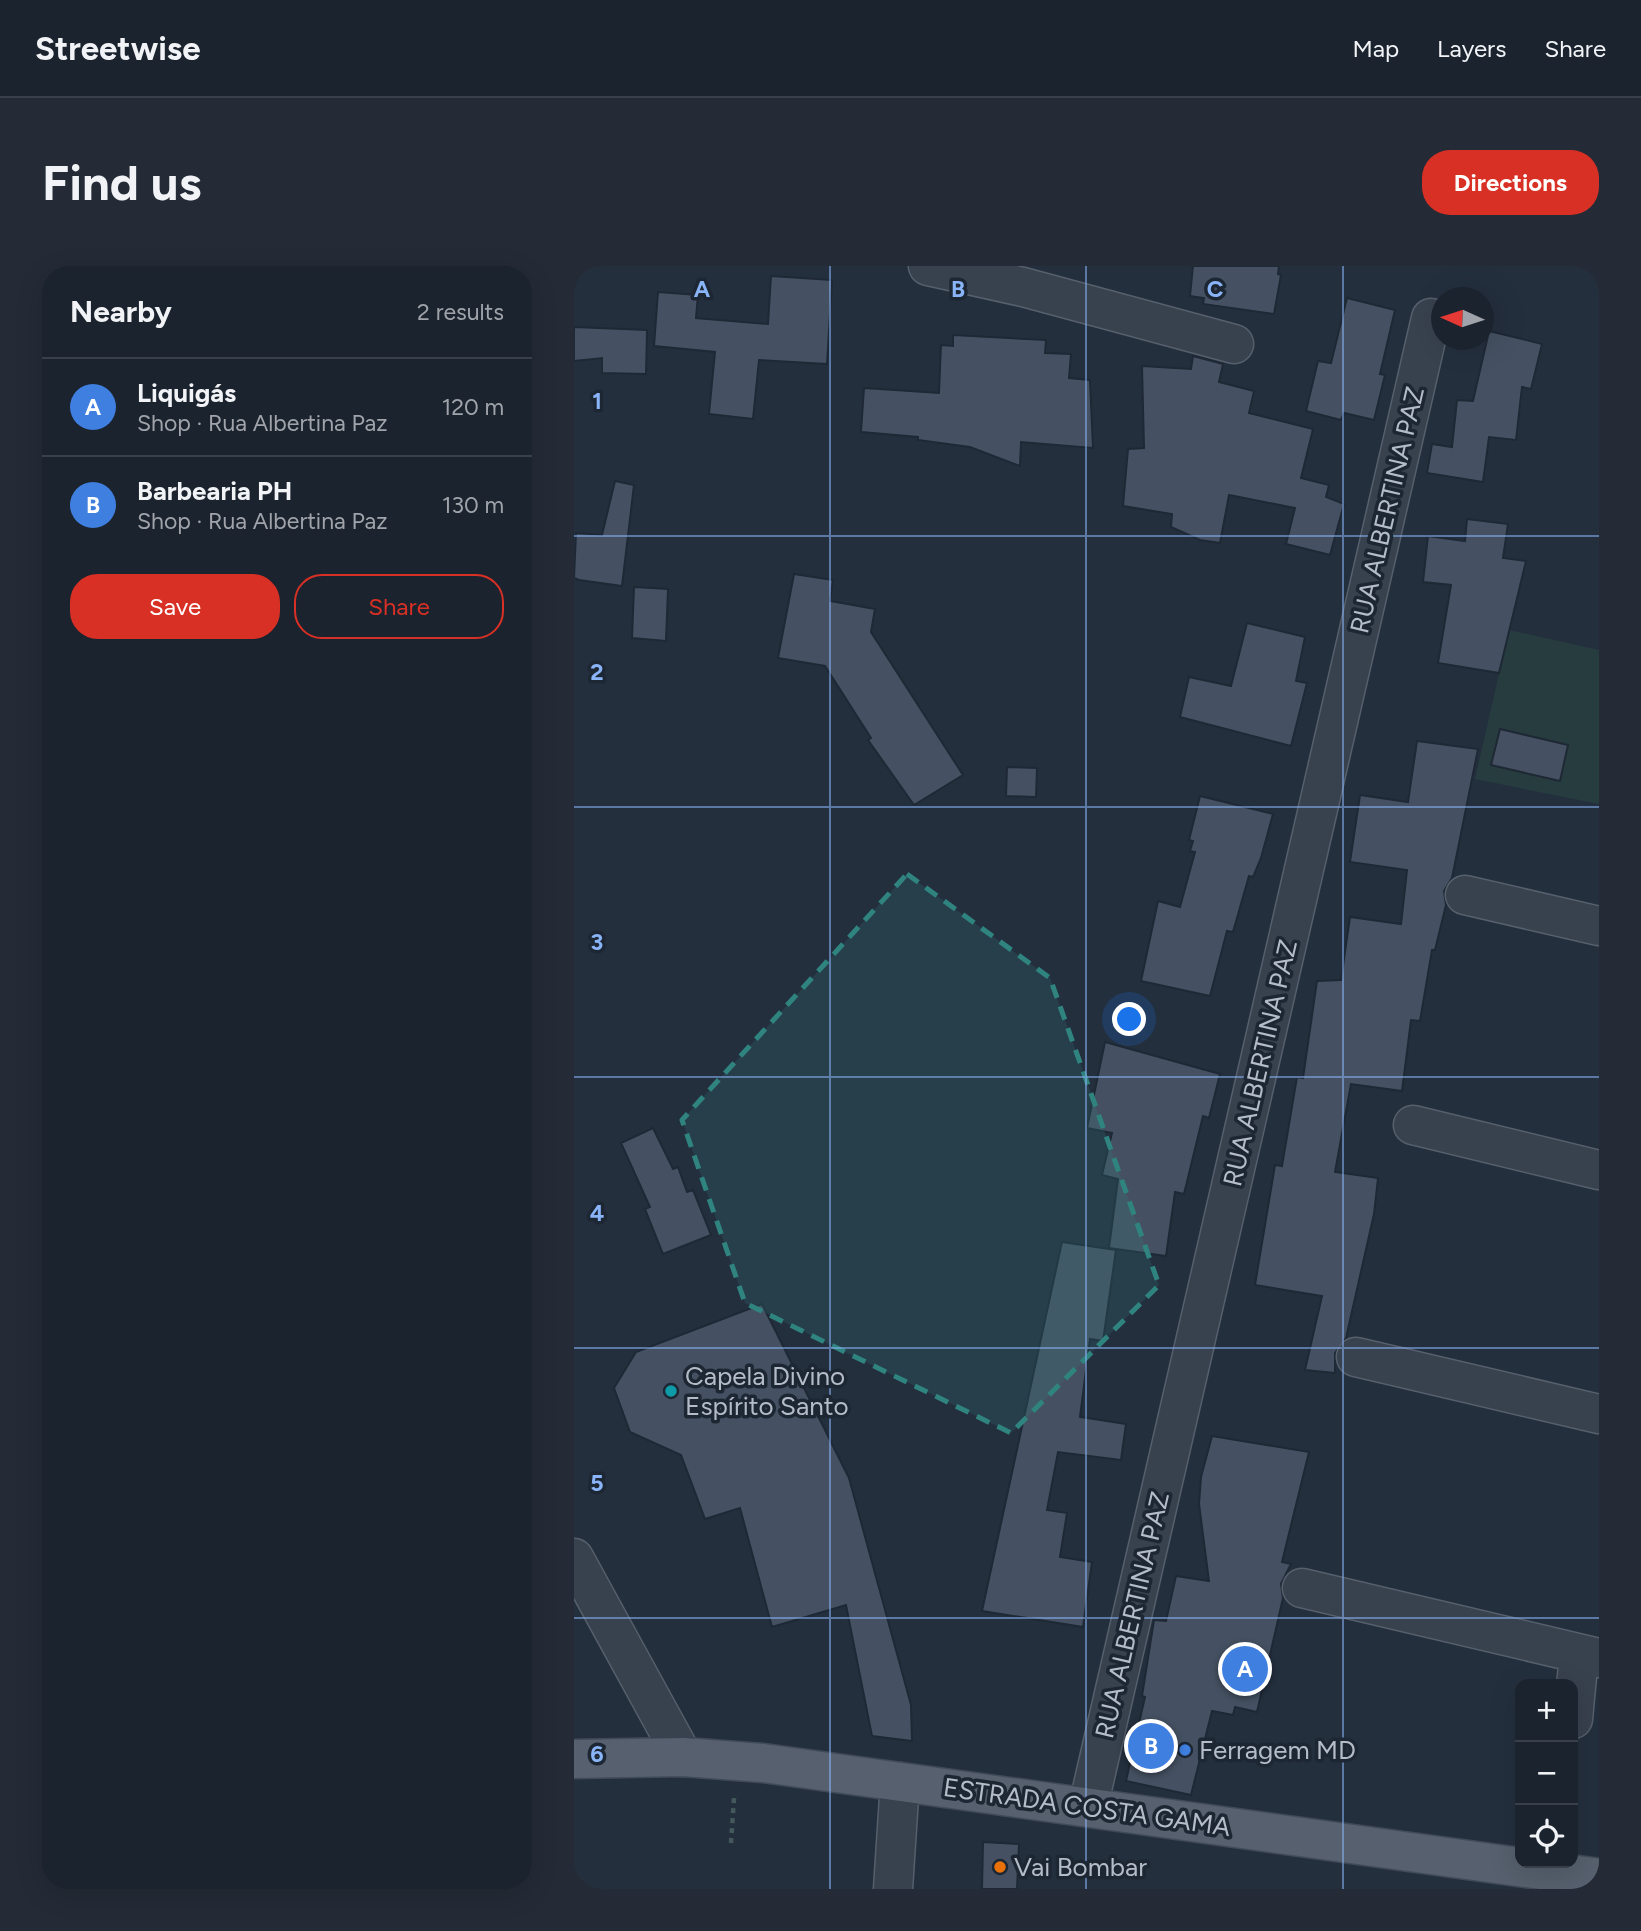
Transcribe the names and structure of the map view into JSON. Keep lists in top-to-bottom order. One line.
{"streets":{"main road":["ESTRADA COSTA GAMA"],"street":["RUA ALBERTINA PAZ"]},"crossings":[["RUA ALBERTINA PAZ","ESTRADA COSTA GAMA"]],"places":["Capela Divino Espírito Santo","Ferragem MD","Vai Bombar"],"north":"left","page":{"header":"Streetwise","nav":["Map","Layers","Share"],"buttons":["Directions",["Save","Share"]],"title":"Find us","heading":["Nearby","2 results"],"list":[{"mark":"A","name":"Liquigás","note":"Shop · Rua Albertina Paz","value":"120 m"},{"mark":"B","name":"Barbearia PH","note":"Shop · Rua Albertina Paz","value":"130 m"}],"pins":["A","B"],"map_buttons":["+","−"]},"grid":{"columns":["A","B","C"],"rows":["1","2","3","4","5","6"]}}
